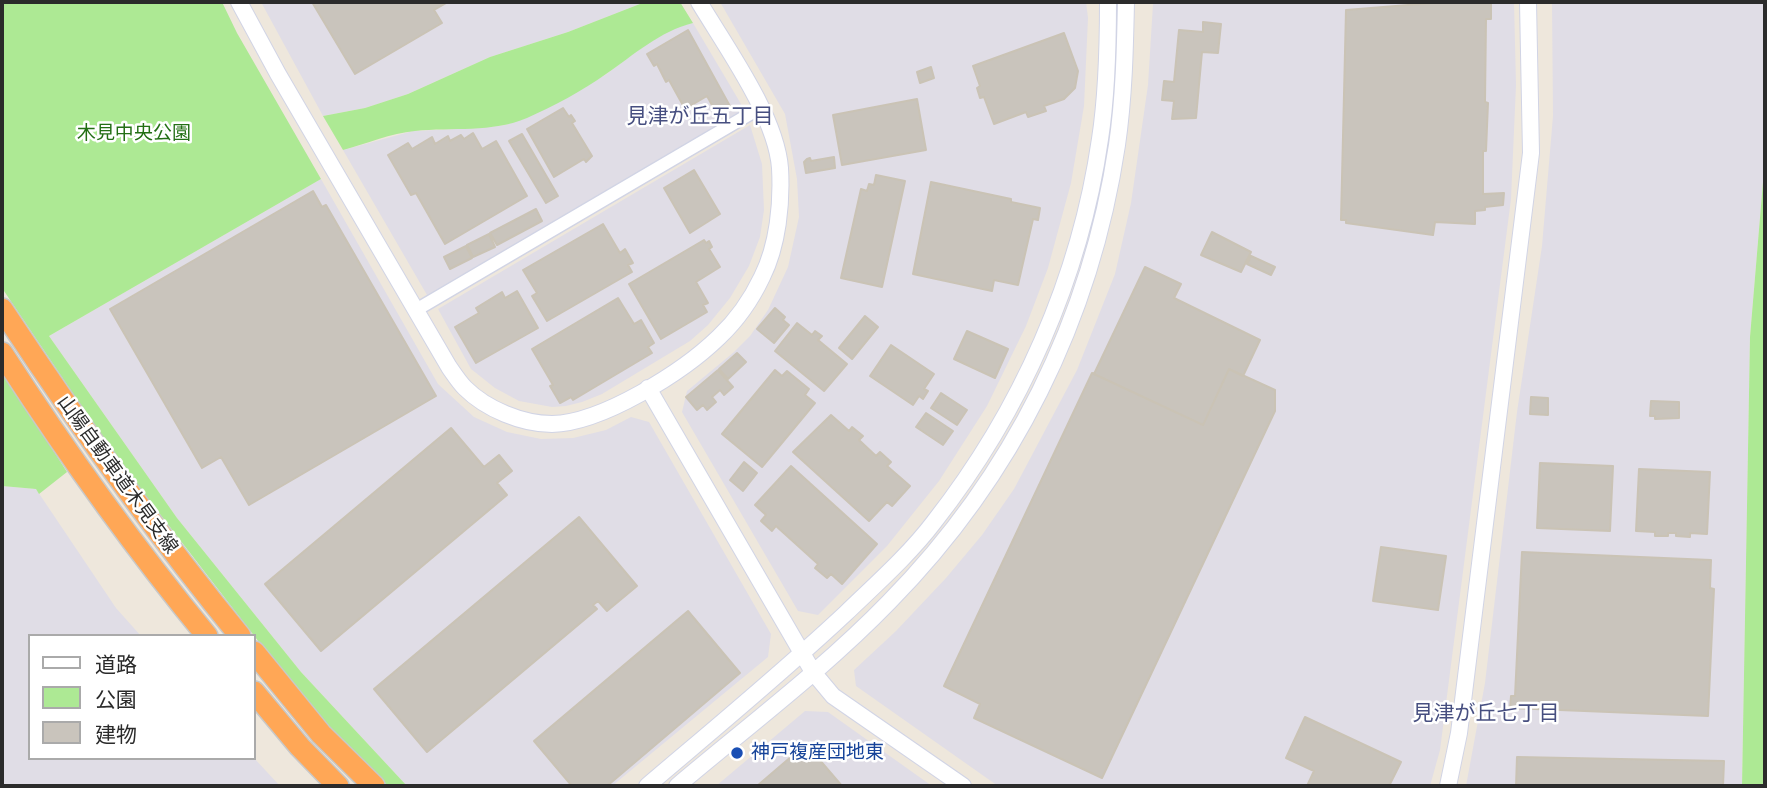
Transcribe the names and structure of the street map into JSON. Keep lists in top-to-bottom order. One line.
{"streets":{"highway":["山陽自動車道木見支線"]},"districts":["見津が丘五丁目","見津が丘七丁目"],"parks":["木見中央公園"],"places":["神戸複産団地東"],"legend":["道路","公園","建物"]}
